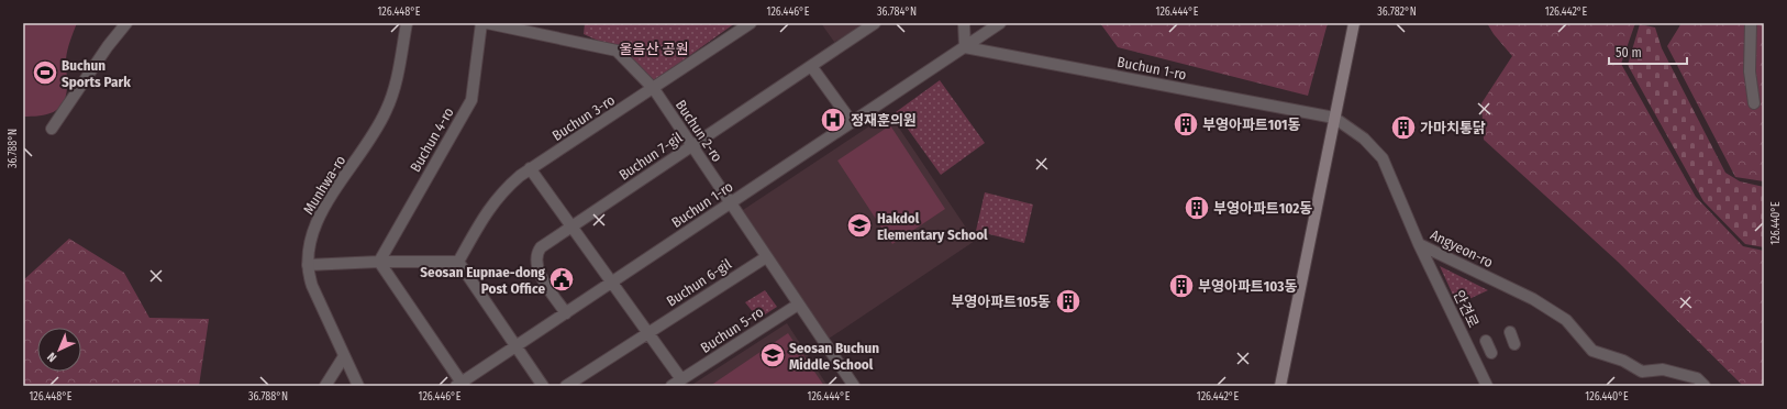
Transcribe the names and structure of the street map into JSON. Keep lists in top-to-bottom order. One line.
{"streets":{"street":["Buchun 1-ro","Buchun 3-ro","Buchun 2-ro","Buchun 4-ro","Buchun 7-gil","Munhwa-ro","Angyeon-ro","Buchun 6-gil","안견로","Buchun 5-ro"]},"crossings":[["Buchun 1-ro","Buchun 2-ro"],["Buchun 1-ro","Buchun 7-gil"],["Buchun 1-ro","Angyeon-ro"],["Buchun 3-ro","Buchun 2-ro"],["Buchun 2-ro","Buchun 7-gil"],["Buchun 2-ro","Buchun 6-gil"],["Buchun 2-ro","Buchun 5-ro"],["Angyeon-ro","안견로"]],"parks":["울음산 공원"],"places":{"sports":["Buchun Sports Park"],"hospital":["정재훈의원"],"building":["부영아파트101동","가마치통닭","부영아파트102동","부영아파트103동","부영아파트105동"],"school or university":["Hakdol Elementary School","Seosan Buchun Middle School"],"public building":["Seosan Eupnae-dong Post Office"]},"scale_bar":"50 m","north":"bottom left","coordinates":["126.448°E","126.446°E","36.784°N","126.444°E","36.782°N","126.442°E","36.788°N","126.440°E"]}
